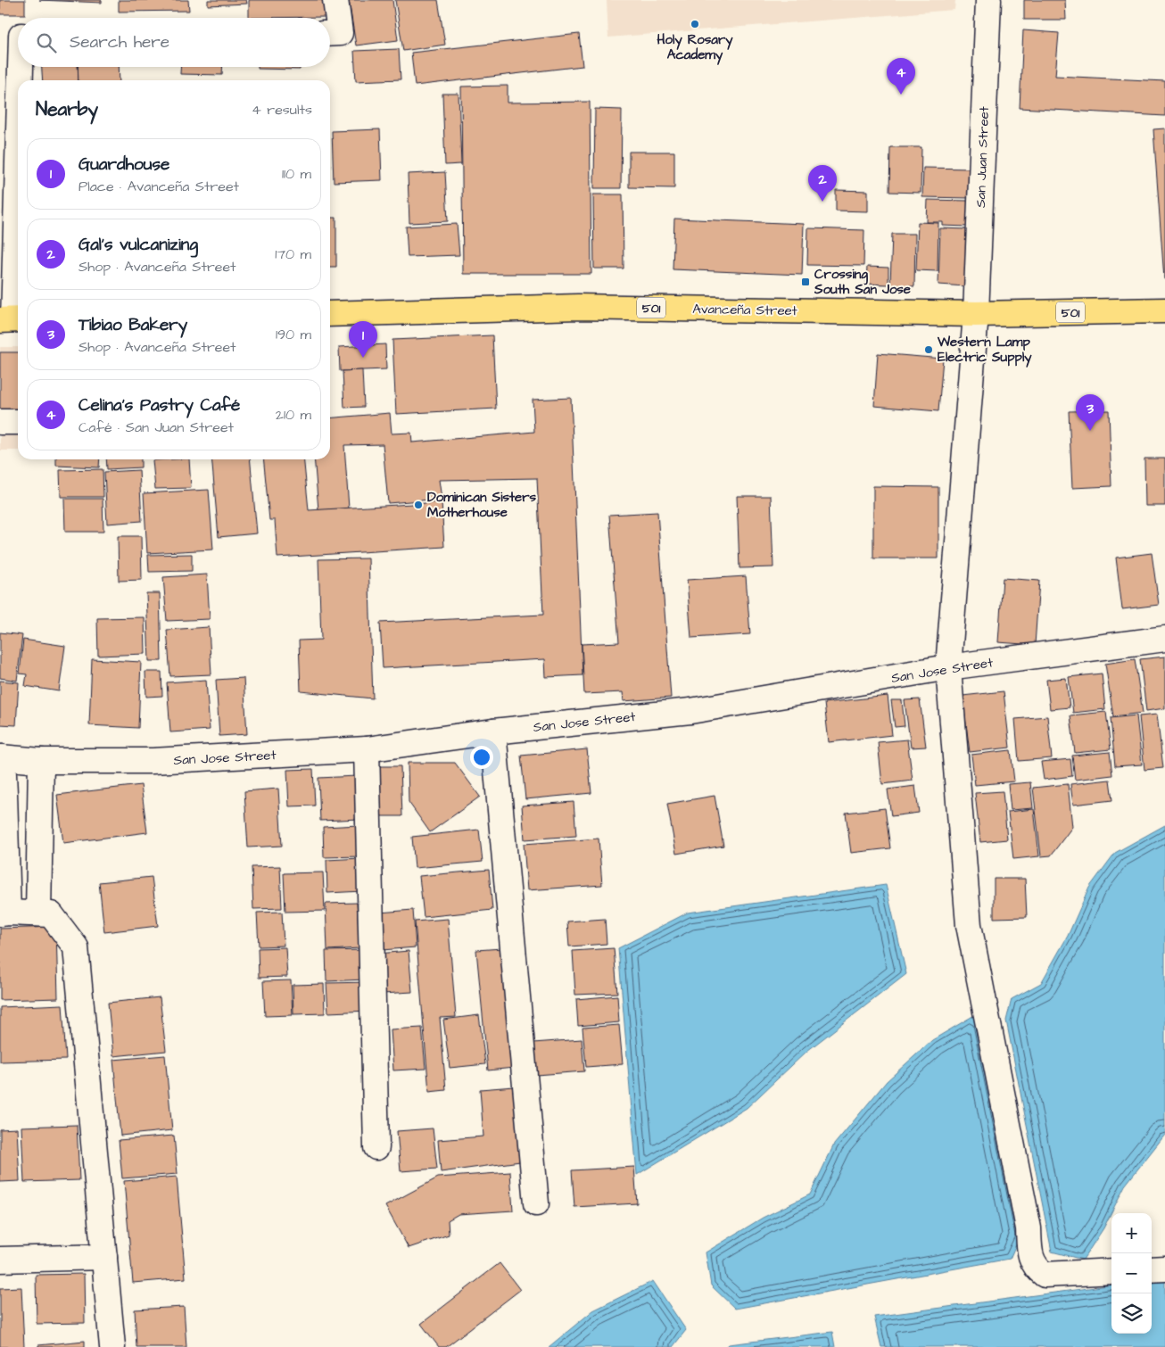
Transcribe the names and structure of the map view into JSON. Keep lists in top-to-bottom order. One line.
{"streets":{"main road":["501","Avanceña Street"],"street":["San Juan Street","San Jose Street"]},"crossings":[["San Juan Street","Avanceña Street"],["San Juan Street","San Jose Street"]],"places":{"other":["Holy Rosary Academy","Western Lamp Electric Supply","Dominican Sisters Motherhouse"],"transit":["Crossing South San Jose"]},"page":{"search":"Search here","pins":["4","2","1","3"],"heading":["Nearby","4 results"],"list":[{"mark":"1","name":"Guardhouse","note":"Place · Avanceña Street","value":"110 m"},{"mark":"2","name":"Gal's vulcanizing","note":"Shop · Avanceña Street","value":"170 m"},{"mark":"3","name":"Tibiao Bakery","note":"Shop · Avanceña Street","value":"190 m"},{"mark":"4","name":"Celina's Pastry Café","note":"Café · San Juan Street","value":"210 m"}],"map_buttons":["+","−"]}}
